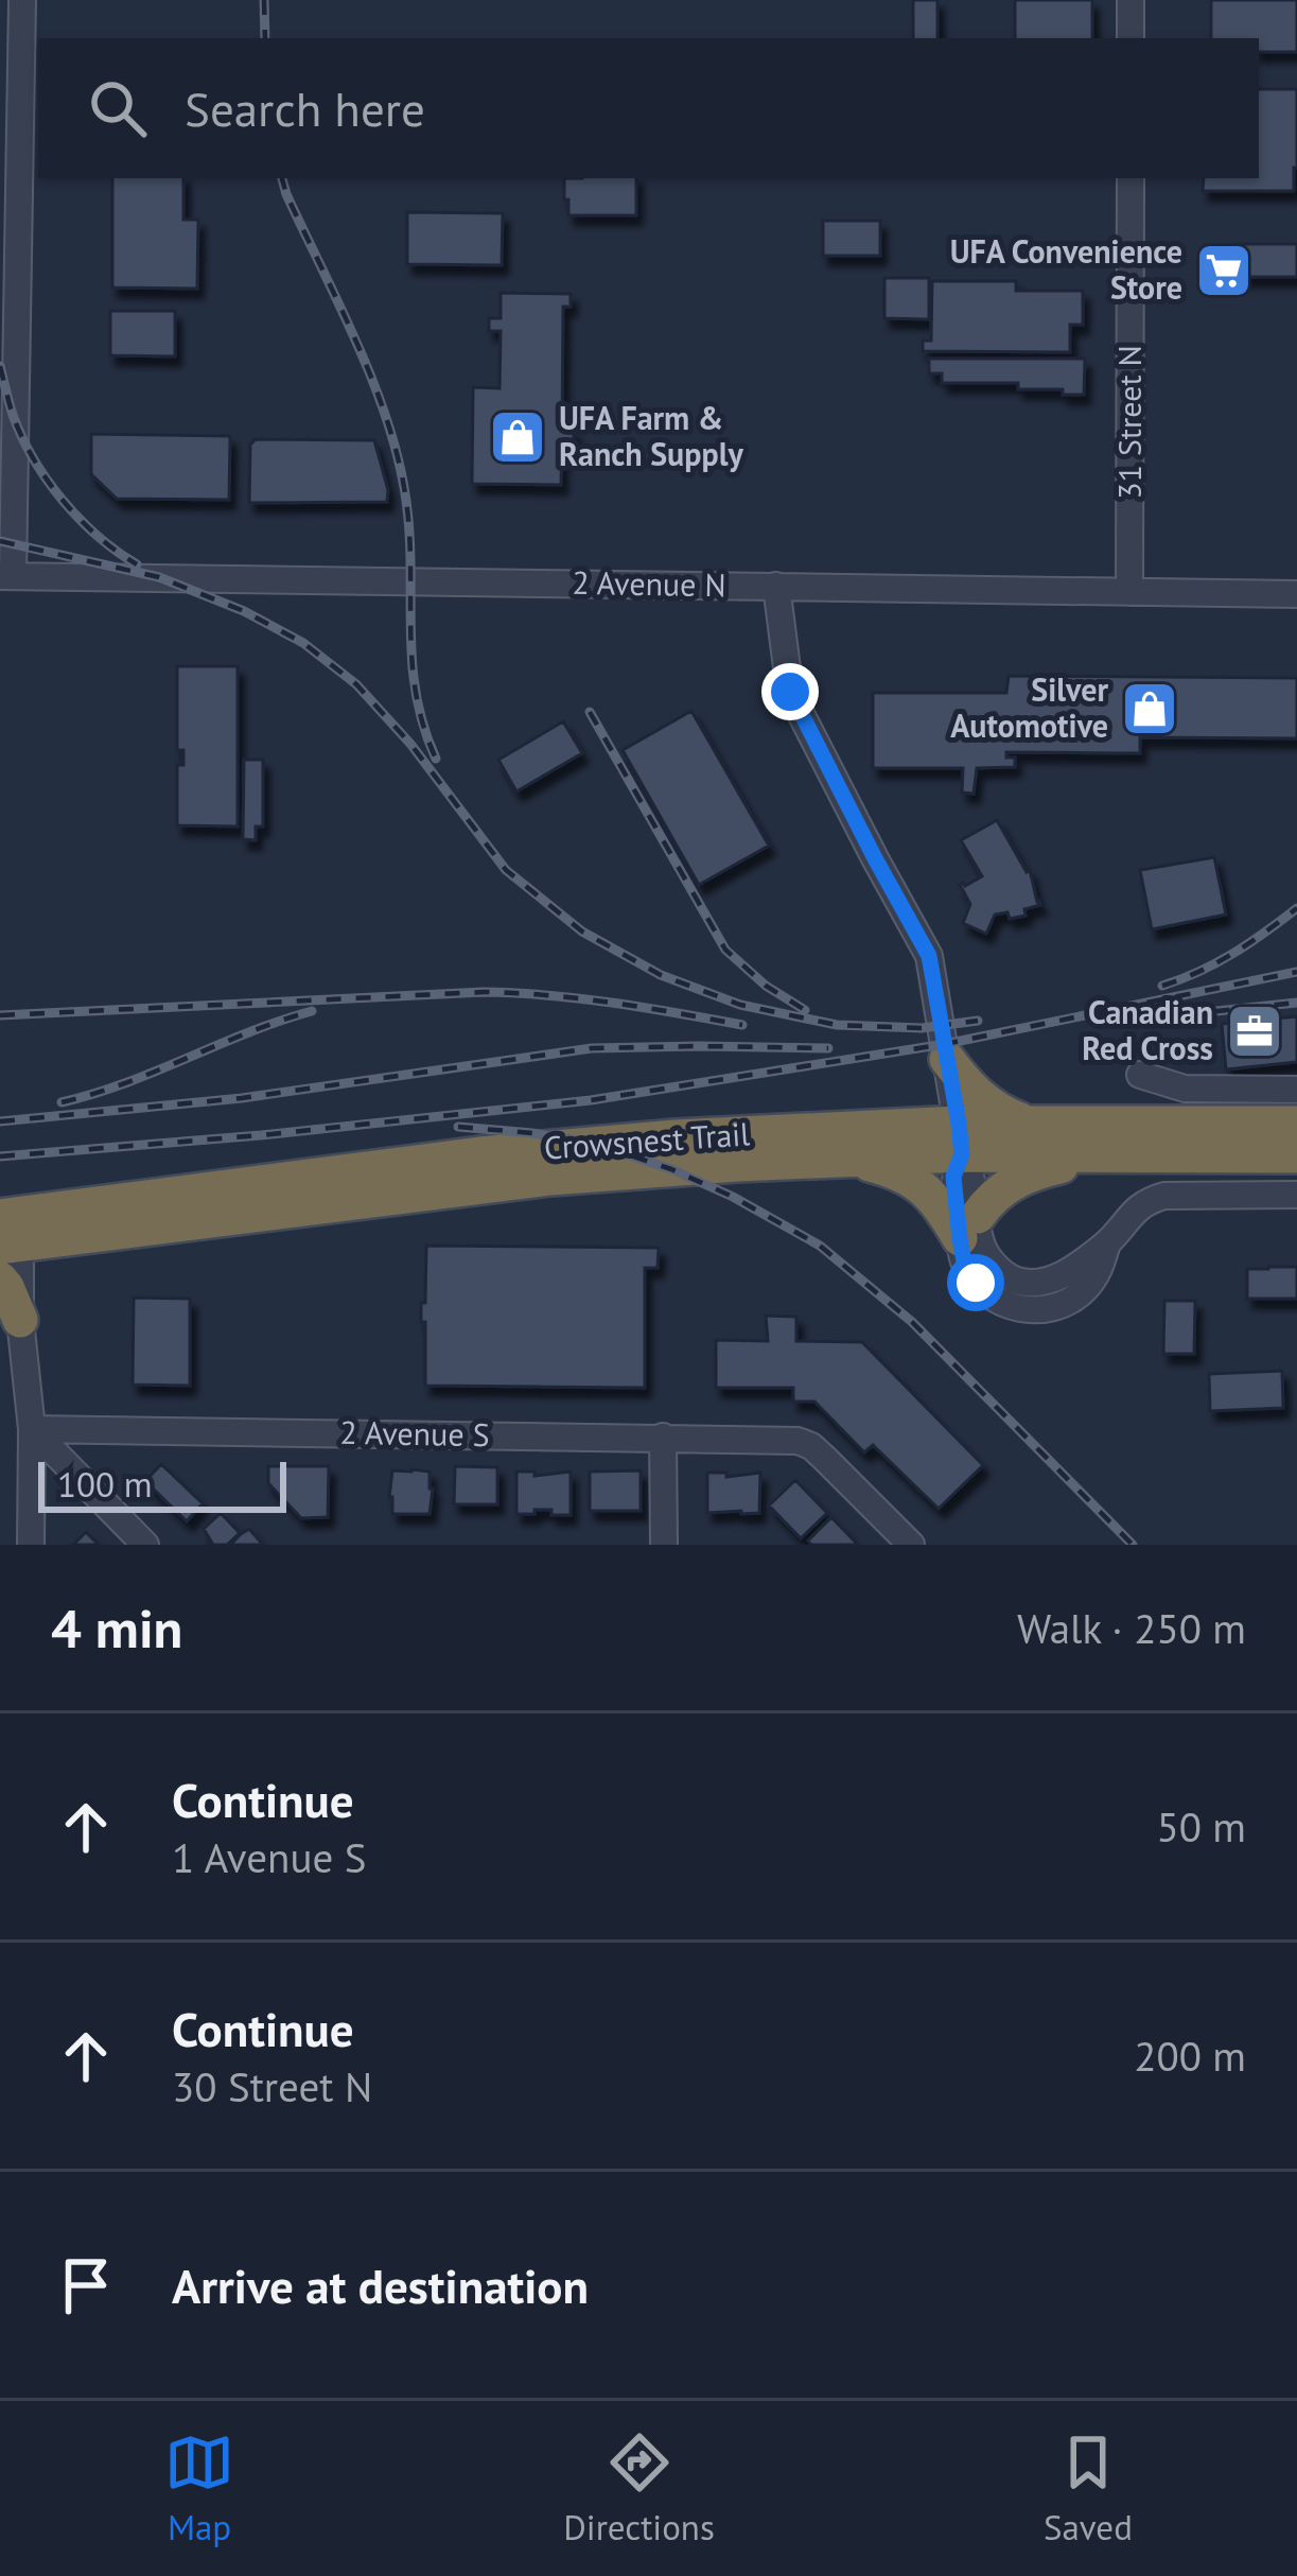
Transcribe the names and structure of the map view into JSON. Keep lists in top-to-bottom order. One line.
{"streets":{"highway":["Crowsnest Trail"],"street":["31 Street N","2 Avenue N","2 Avenue S"]},"crossings":[["31 Street N","2 Avenue N"]],"places":{"supermarket":["UFA Convenience Store"],"shop":["UFA Farm & Ranch Supply","Silver Automotive"],"office":["Canadian Red Cross"]},"scale_bar":"100 m","page":{"search":"Search here","scale":"100 m","heading":["4 min","Walk · 250 m"],"list":[["Continue","1 Avenue S","50 m"],["Continue","30 Street N","200 m"],"Arrive at destination"],"nav":["Map","Directions","Saved"]}}
